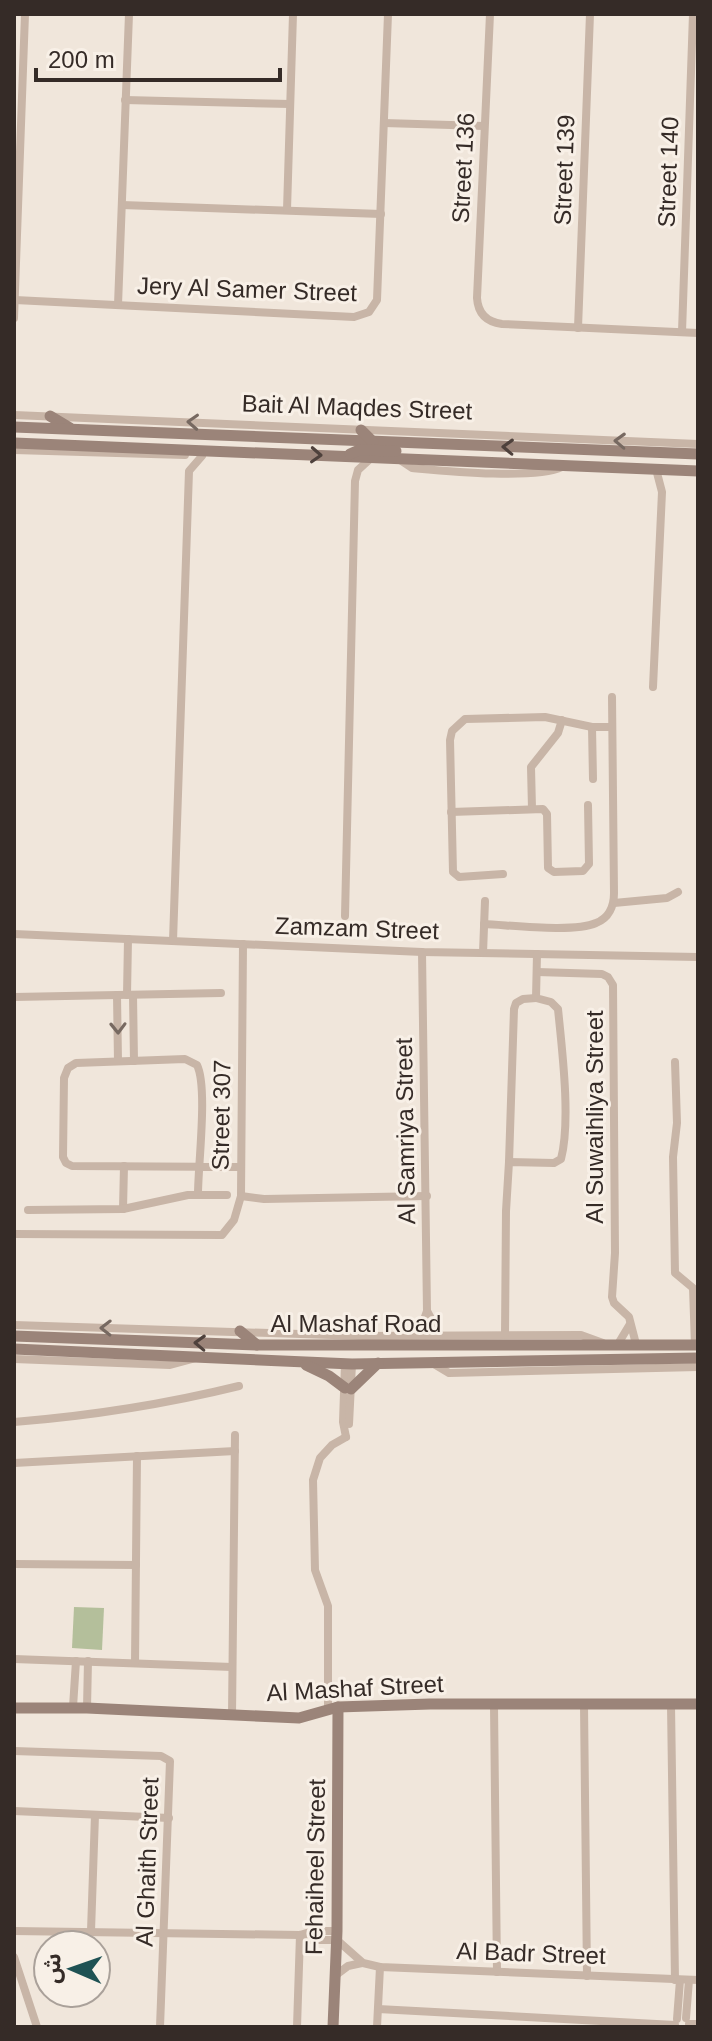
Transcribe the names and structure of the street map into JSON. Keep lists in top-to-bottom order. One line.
{"streets":{"street":["Street 136","Street 139","Street 140","Jery Al Samer Street","Bait Al Maqdes Street","Zamzam Street","Street 307","Al Suwaihliya Street","Al Samriya Street","Al Mashaf Road","Al Mashaf Street","Al Ghaith Street","Fehaiheel Street","Al Badr Street"]},"crossings":[["Street 136","Street 139"],["Zamzam Street","Street 307"],["Zamzam Street","Al Samriya Street"],["Street 307","Al Samriya Street"],["Al Suwaihliya Street","Al Mashaf Road"],["Al Samriya Street","Al Mashaf Road"],["Al Mashaf Street","Fehaiheel Street"],["Fehaiheel Street","Al Badr Street"]],"scale_bar":"200 m","north":"left"}
